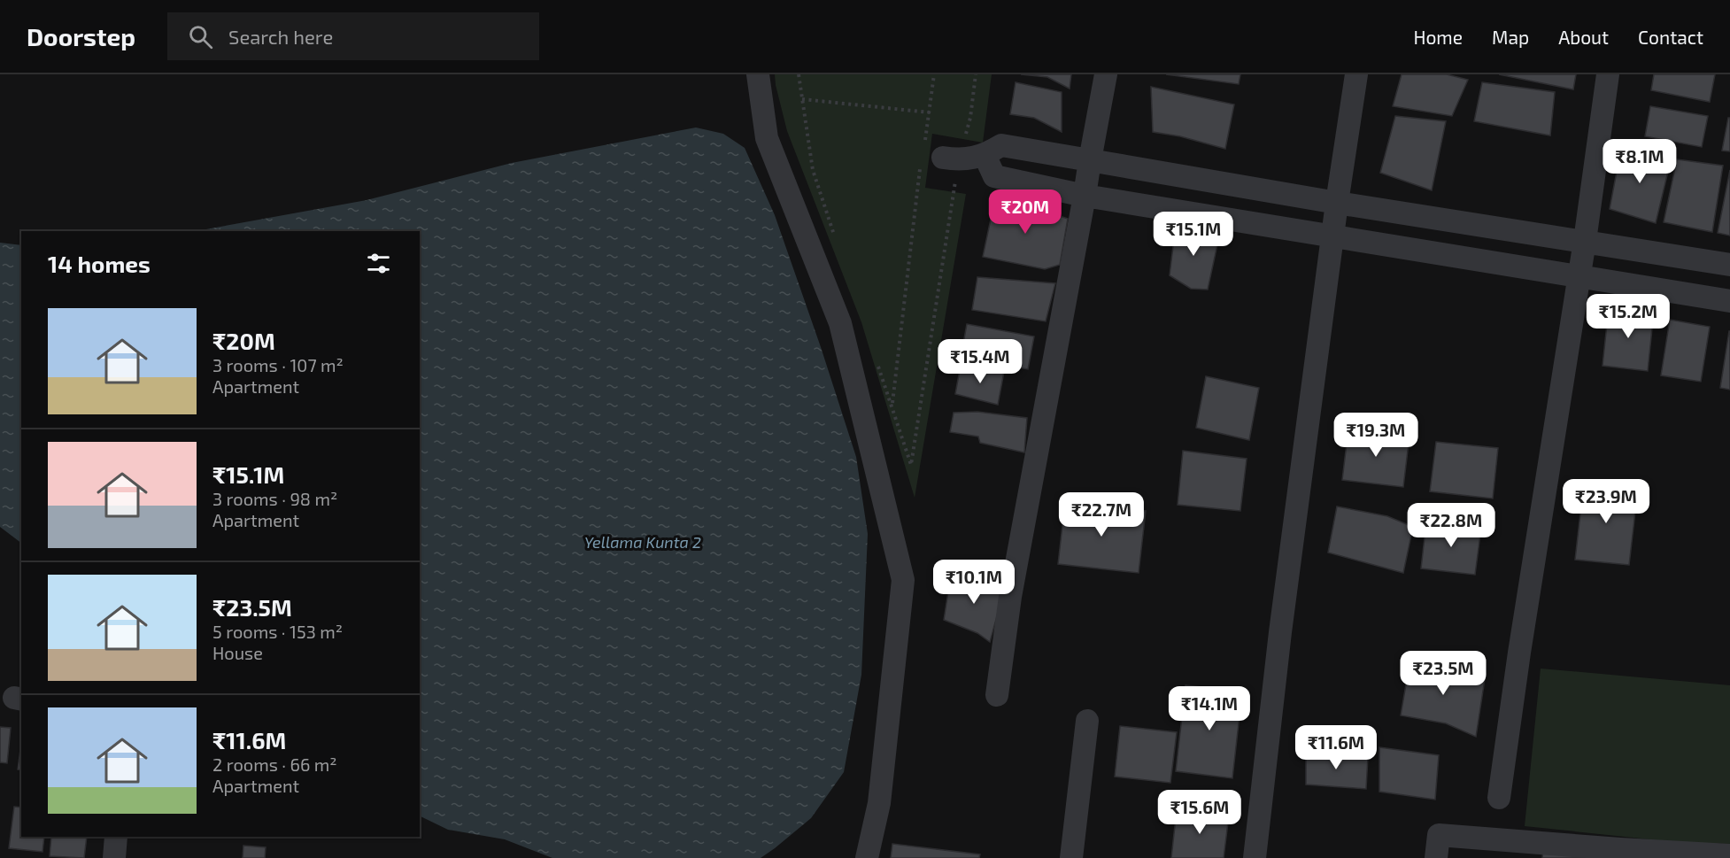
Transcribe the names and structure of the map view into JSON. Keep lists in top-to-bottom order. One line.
{"water":["Yellama Kunta 2"],"page":{"header":"Doorstep","search":"Search here","nav":["Home","Map","About","Contact"],"price":["₹8.1M","₹20M","₹15.1M","₹15.2M","₹15.4M","₹19.3M","₹23.9M","₹22.7M","₹22.8M","₹10.1M","₹23.5M","₹14.1M","₹11.6M","₹15.6M"],"heading":"14 homes","list":[{"name":"₹20M","note":"3 rooms · 107 m² · Apartment"},{"name":"₹15.1M","note":"3 rooms · 98 m² · Apartment"},{"name":"₹23.5M","note":"5 rooms · 153 m² · House"},{"name":"₹11.6M","note":"2 rooms · 66 m² · Apartment"}]}}
